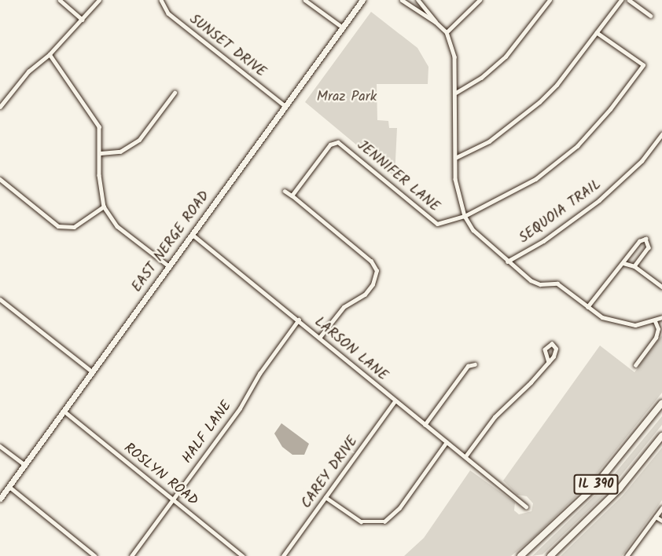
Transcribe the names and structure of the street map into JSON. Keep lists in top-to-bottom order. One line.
{"streets":{"highway":["IL 390"],"main road":["EAST NERGE ROAD"],"street":["SUNSET DRIVE","JENNIFER LANE","SEQUOIA TRAIL","LARSON LANE","HALF LANE","CAREY DRIVE","ROSLYN ROAD"]},"crossings":[["SUNSET DRIVE","EAST NERGE ROAD"],["EAST NERGE ROAD","LARSON LANE"],["EAST NERGE ROAD","ROSLYN ROAD"],["LARSON LANE","HALF LANE"],["LARSON LANE","CAREY DRIVE"],["HALF LANE","ROSLYN ROAD"]],"parks":["Mraz Park"]}
